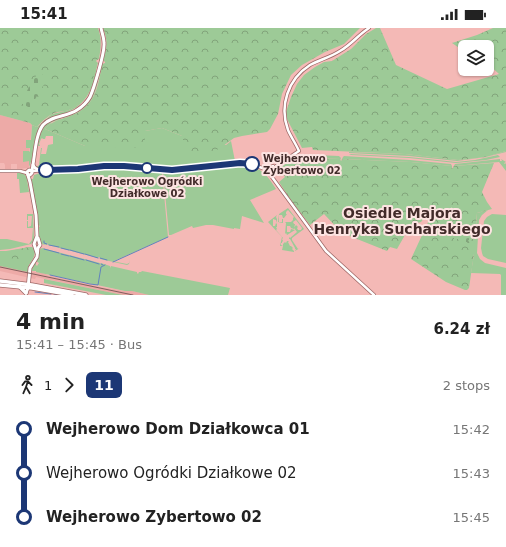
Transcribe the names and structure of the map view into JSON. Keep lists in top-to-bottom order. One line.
{"districts":["Osiedle Majora Henryka Sucharskiego"],"places":["Wejherowo Zybertowo 02","Wejherowo Ogródki Działkowe 02"],"lines":["bus line 11"],"page":{"status":"15:41","heading":["4 min","15:41 – 15:45 · Bus","6.24 zł"],"legs":["1","11","2 stops"],"list":[{"name":"Wejherowo Dom Działkowca 01","value":"15:42"},{"name":"Wejherowo Ogródki Działkowe 02","value":"15:43"},{"name":"Wejherowo Zybertowo 02","value":"15:45"}]}}
